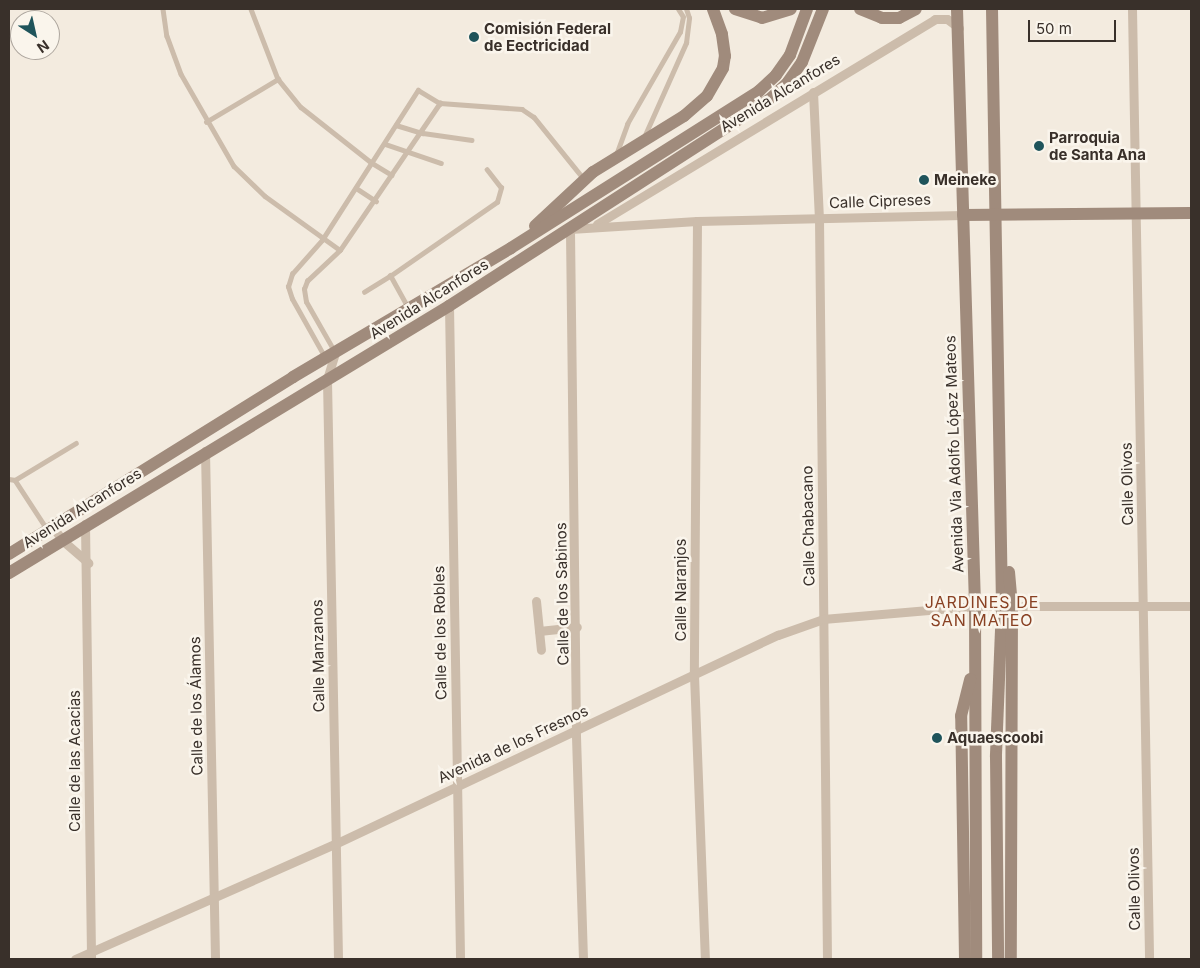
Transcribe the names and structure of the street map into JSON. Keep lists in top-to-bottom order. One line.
{"streets":{"main road":["Avenida Alcanfores","Calle Cipreses","Avenida Via Adolfo López Mateos"],"street":["Calle Olivos","Calle Chabacano","Calle Naranjos","Calle de los Sabinos","Calle de los Robles","Calle Manzanos","Calle de los Álamos","Avenida de los Fresnos","Calle de las Acacias"]},"crossings":[["Avenida Alcanfores","Calle Cipreses"],["Avenida Alcanfores","Avenida Via Adolfo López Mateos"],["Avenida Alcanfores","Calle Chabacano"],["Avenida Alcanfores","Calle de los Sabinos"],["Avenida Alcanfores","Calle de los Robles"],["Avenida Alcanfores","Calle Manzanos"],["Avenida Alcanfores","Calle de los Álamos"],["Avenida Alcanfores","Calle de las Acacias"],["Calle Cipreses","Avenida Via Adolfo López Mateos"],["Calle Cipreses","Calle Olivos"],["Calle Cipreses","Calle Chabacano"],["Calle Cipreses","Calle Naranjos"],["Calle Cipreses","Calle de los Sabinos"],["Avenida Via Adolfo López Mateos","Avenida de los Fresnos"],["Calle Chabacano","Avenida de los Fresnos"],["Calle Naranjos","Avenida de los Fresnos"],["Calle de los Sabinos","Avenida de los Fresnos"],["Calle de los Robles","Avenida de los Fresnos"],["Calle Manzanos","Avenida de los Fresnos"],["Calle de los Álamos","Avenida de los Fresnos"],["Avenida de los Fresnos","Calle de las Acacias"]],"districts":["JARDINES DE SAN MATEO"],"places":["Comisión Federal de Eectricidad","Parroquia de Santa Ana","Meineke","Aquaescoobi"],"scale_bar":"50 m","north":"bottom right"}
